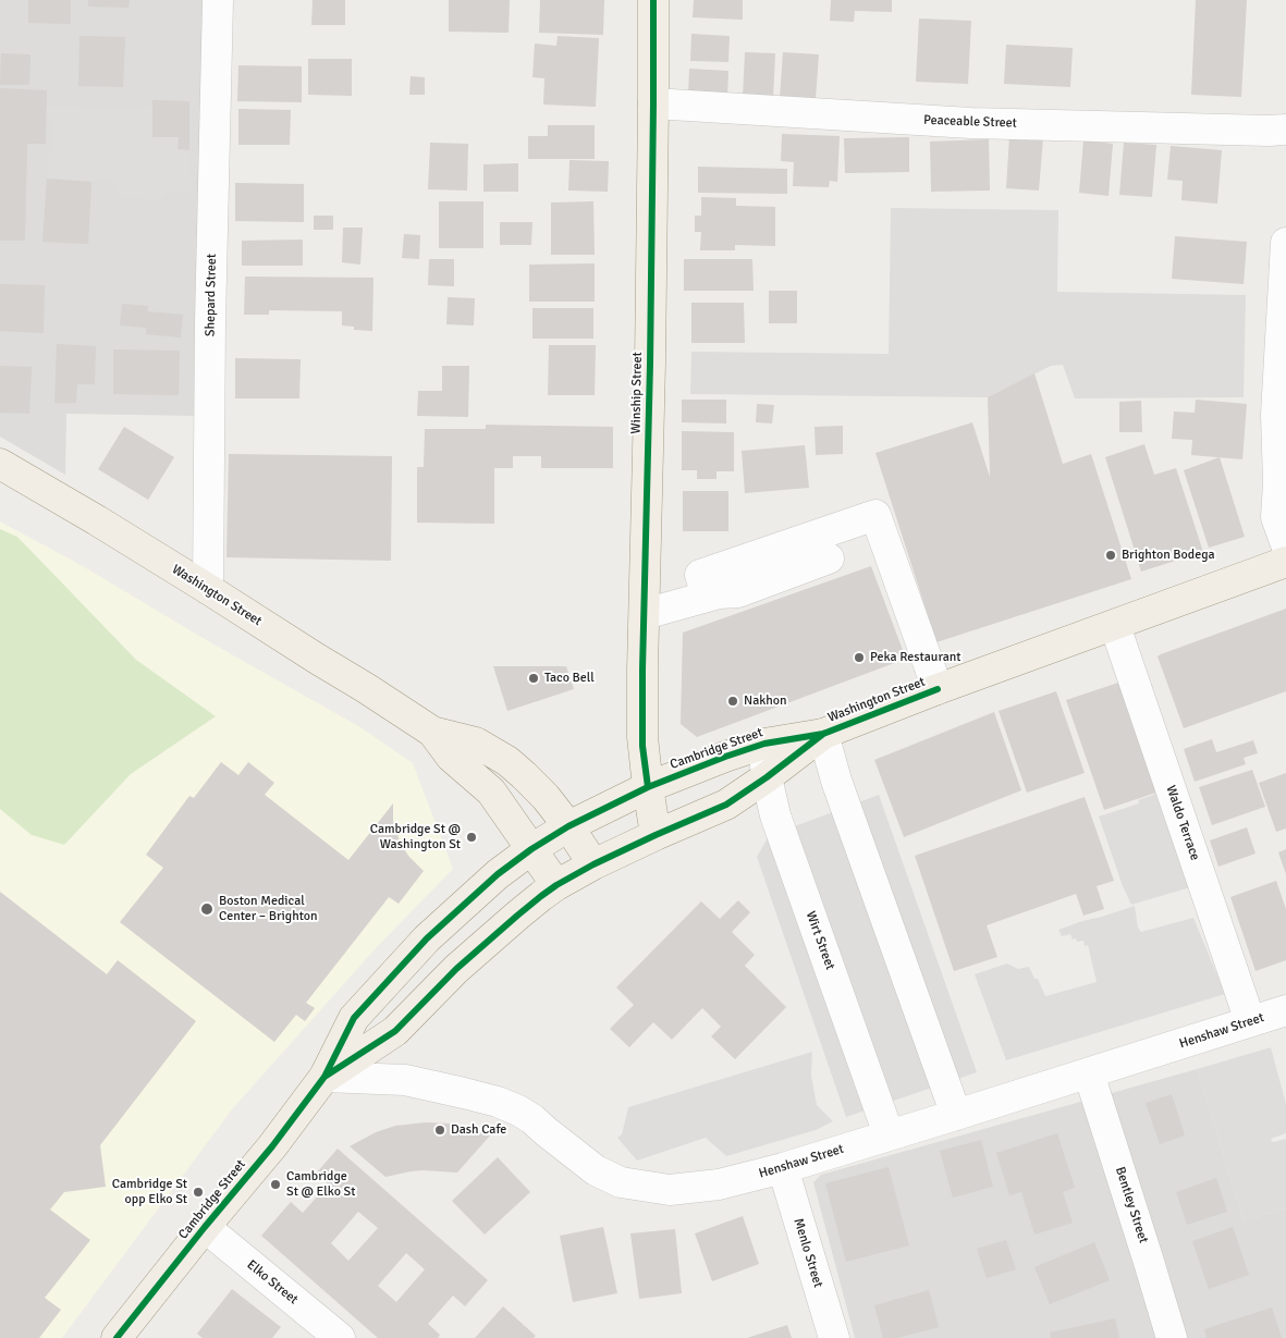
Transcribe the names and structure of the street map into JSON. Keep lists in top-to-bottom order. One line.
{"streets":{"main road":["Winship Street","Washington Street","Cambridge Street"],"street":["Peaceable Street","Shepard Street","Waldo Terrace","Wirt Street","Henshaw Street","Bentley Street","Menlo Street","Elko Street"]},"crossings":[["Peaceable Street","Winship Street"],["Shepard Street","Washington Street"],["Winship Street","Cambridge Street"],["Washington Street","Cambridge Street"],["Washington Street","Waldo Terrace"],["Cambridge Street","Wirt Street"],["Cambridge Street","Henshaw Street"],["Cambridge Street","Elko Street"],["Waldo Terrace","Henshaw Street"],["Wirt Street","Henshaw Street"],["Henshaw Street","Bentley Street"],["Henshaw Street","Menlo Street"]],"places":["Brighton Bodega","Peka Restaurant","Taco Bell","Nakhon","Cambridge St @ Washington St","Boston Medical Center – Brighton","Dash Cafe","Cambridge St @ Elko St","Cambridge St opp Elko St"]}
